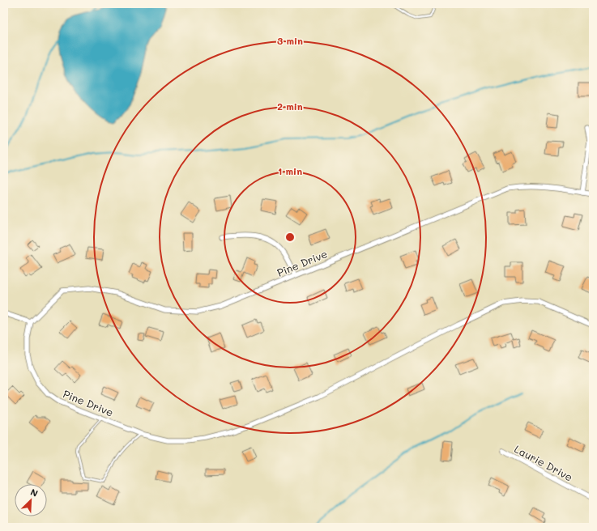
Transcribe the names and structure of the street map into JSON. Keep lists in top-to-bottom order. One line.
{"streets":{"street":["Pine Drive","Laurie Drive"]},"north":"top right","rings":["3 min","2 min","1 min"]}
